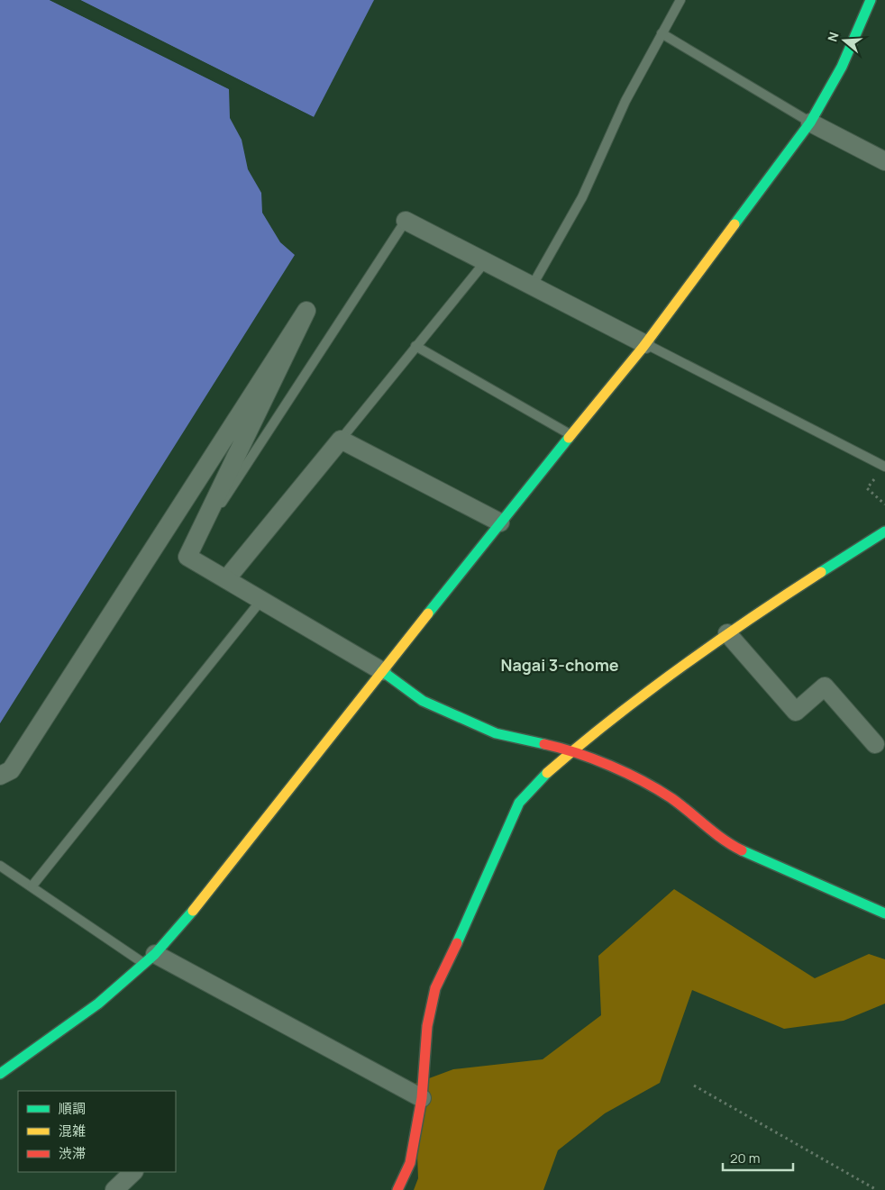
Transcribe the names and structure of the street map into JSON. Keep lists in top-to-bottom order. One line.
{"districts":["Nagai 3-chome"],"legend":["順調","混雑","渋滞"],"scale_bar":"20 m","north":"left"}
